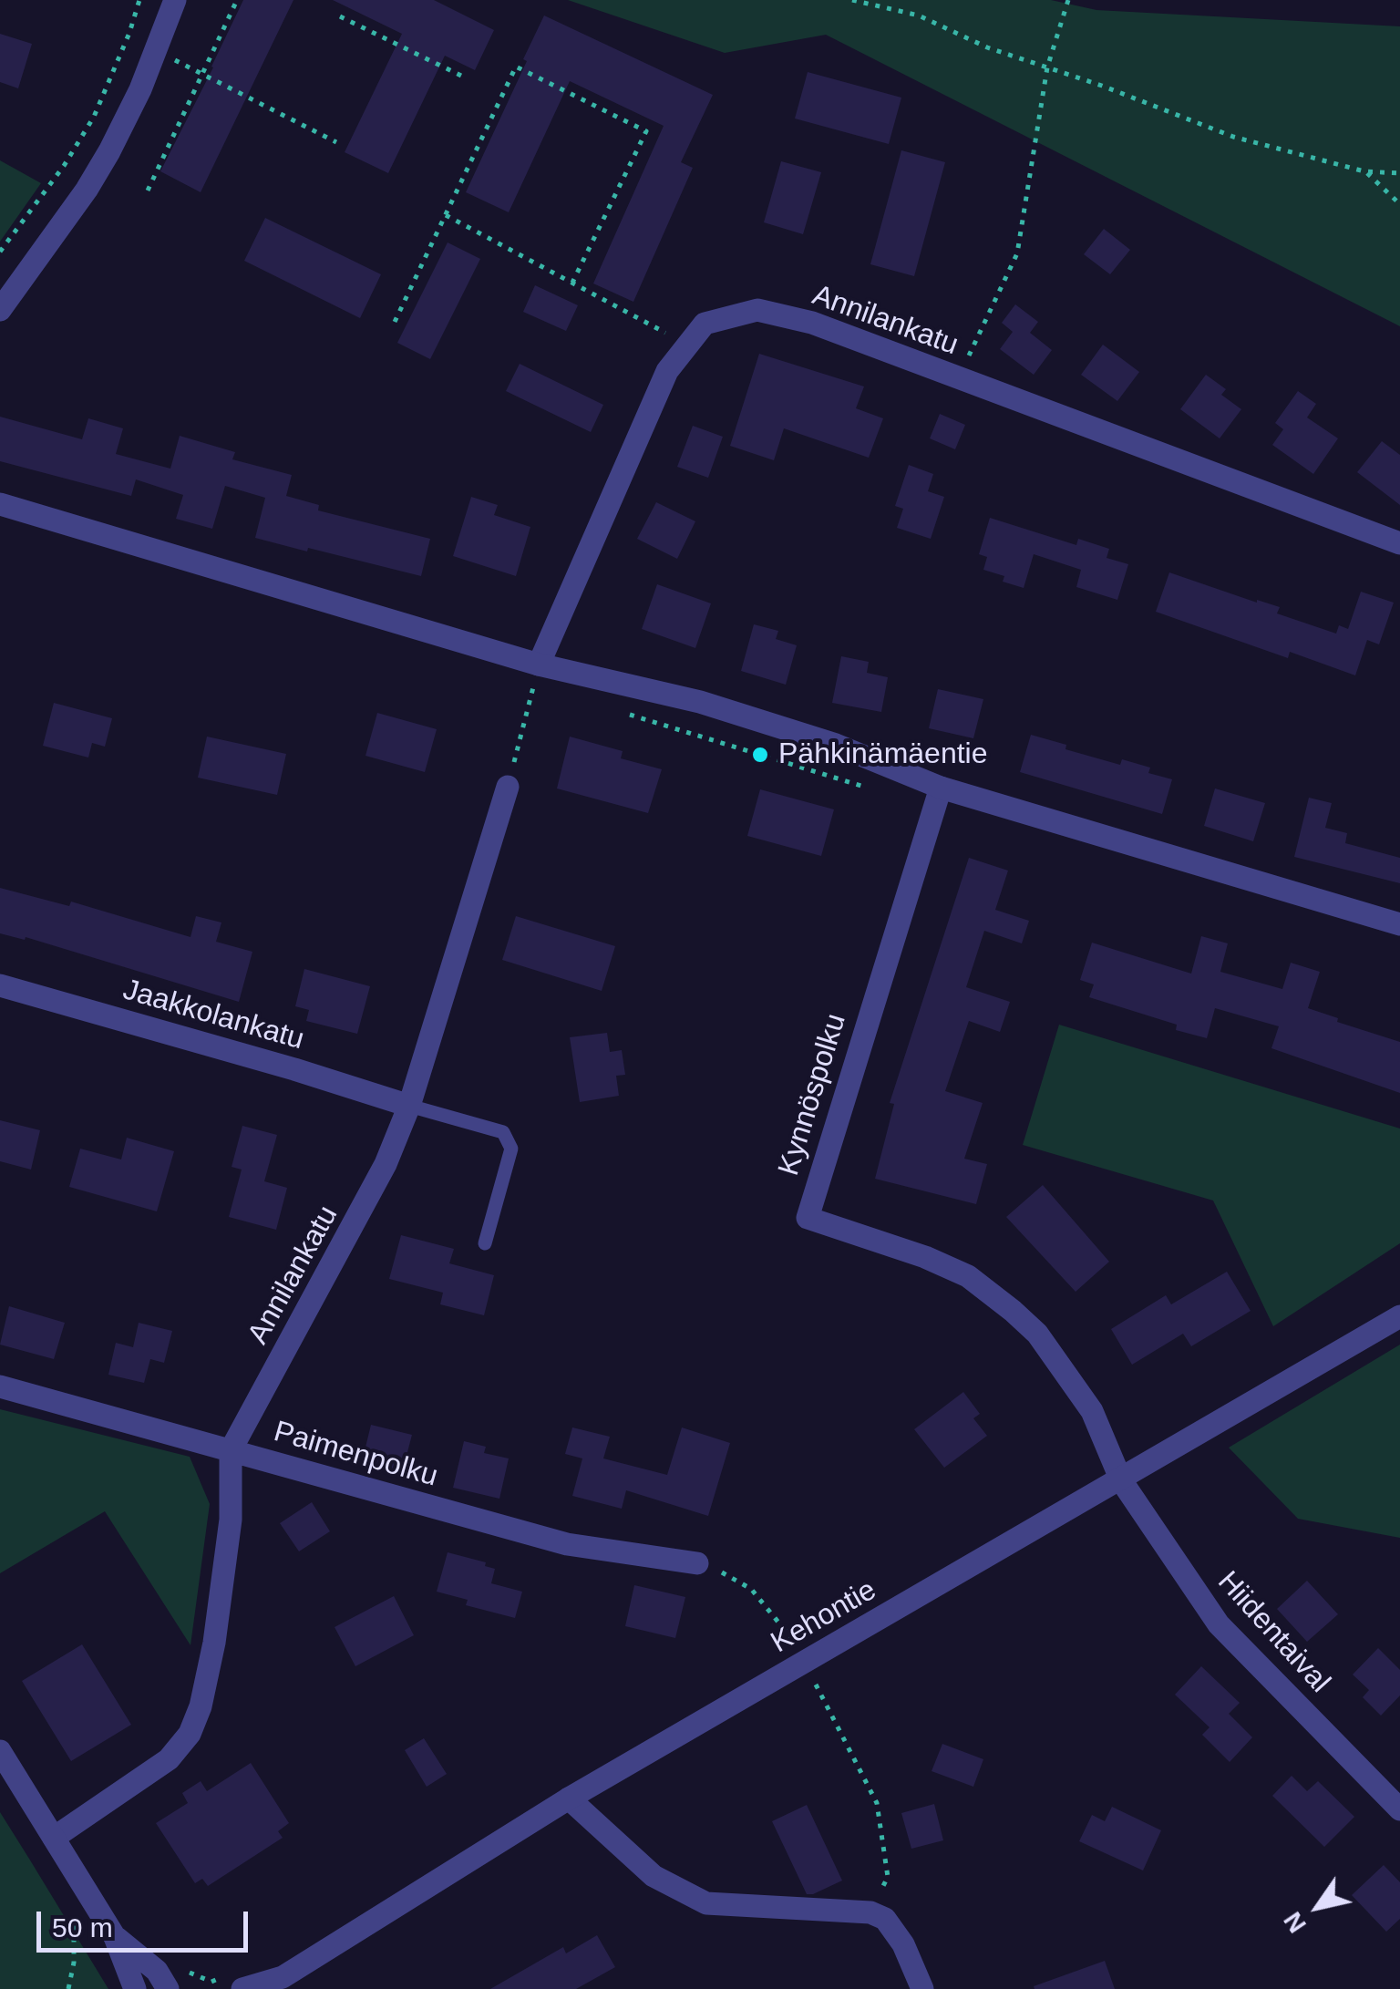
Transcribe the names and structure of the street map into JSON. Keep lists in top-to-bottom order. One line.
{"streets":{"street":["Annilankatu","Jaakkolankatu","Kynnöspolku","Paimenpolku","Kehontie","Hiidentaival"]},"crossings":[["Annilankatu","Jaakkolankatu"],["Annilankatu","Paimenpolku"],["Kynnöspolku","Kehontie"],["Kynnöspolku","Hiidentaival"],["Kehontie","Hiidentaival"]],"places":["Pähkinämäentie"],"scale_bar":"50 m","north":"bottom left"}
